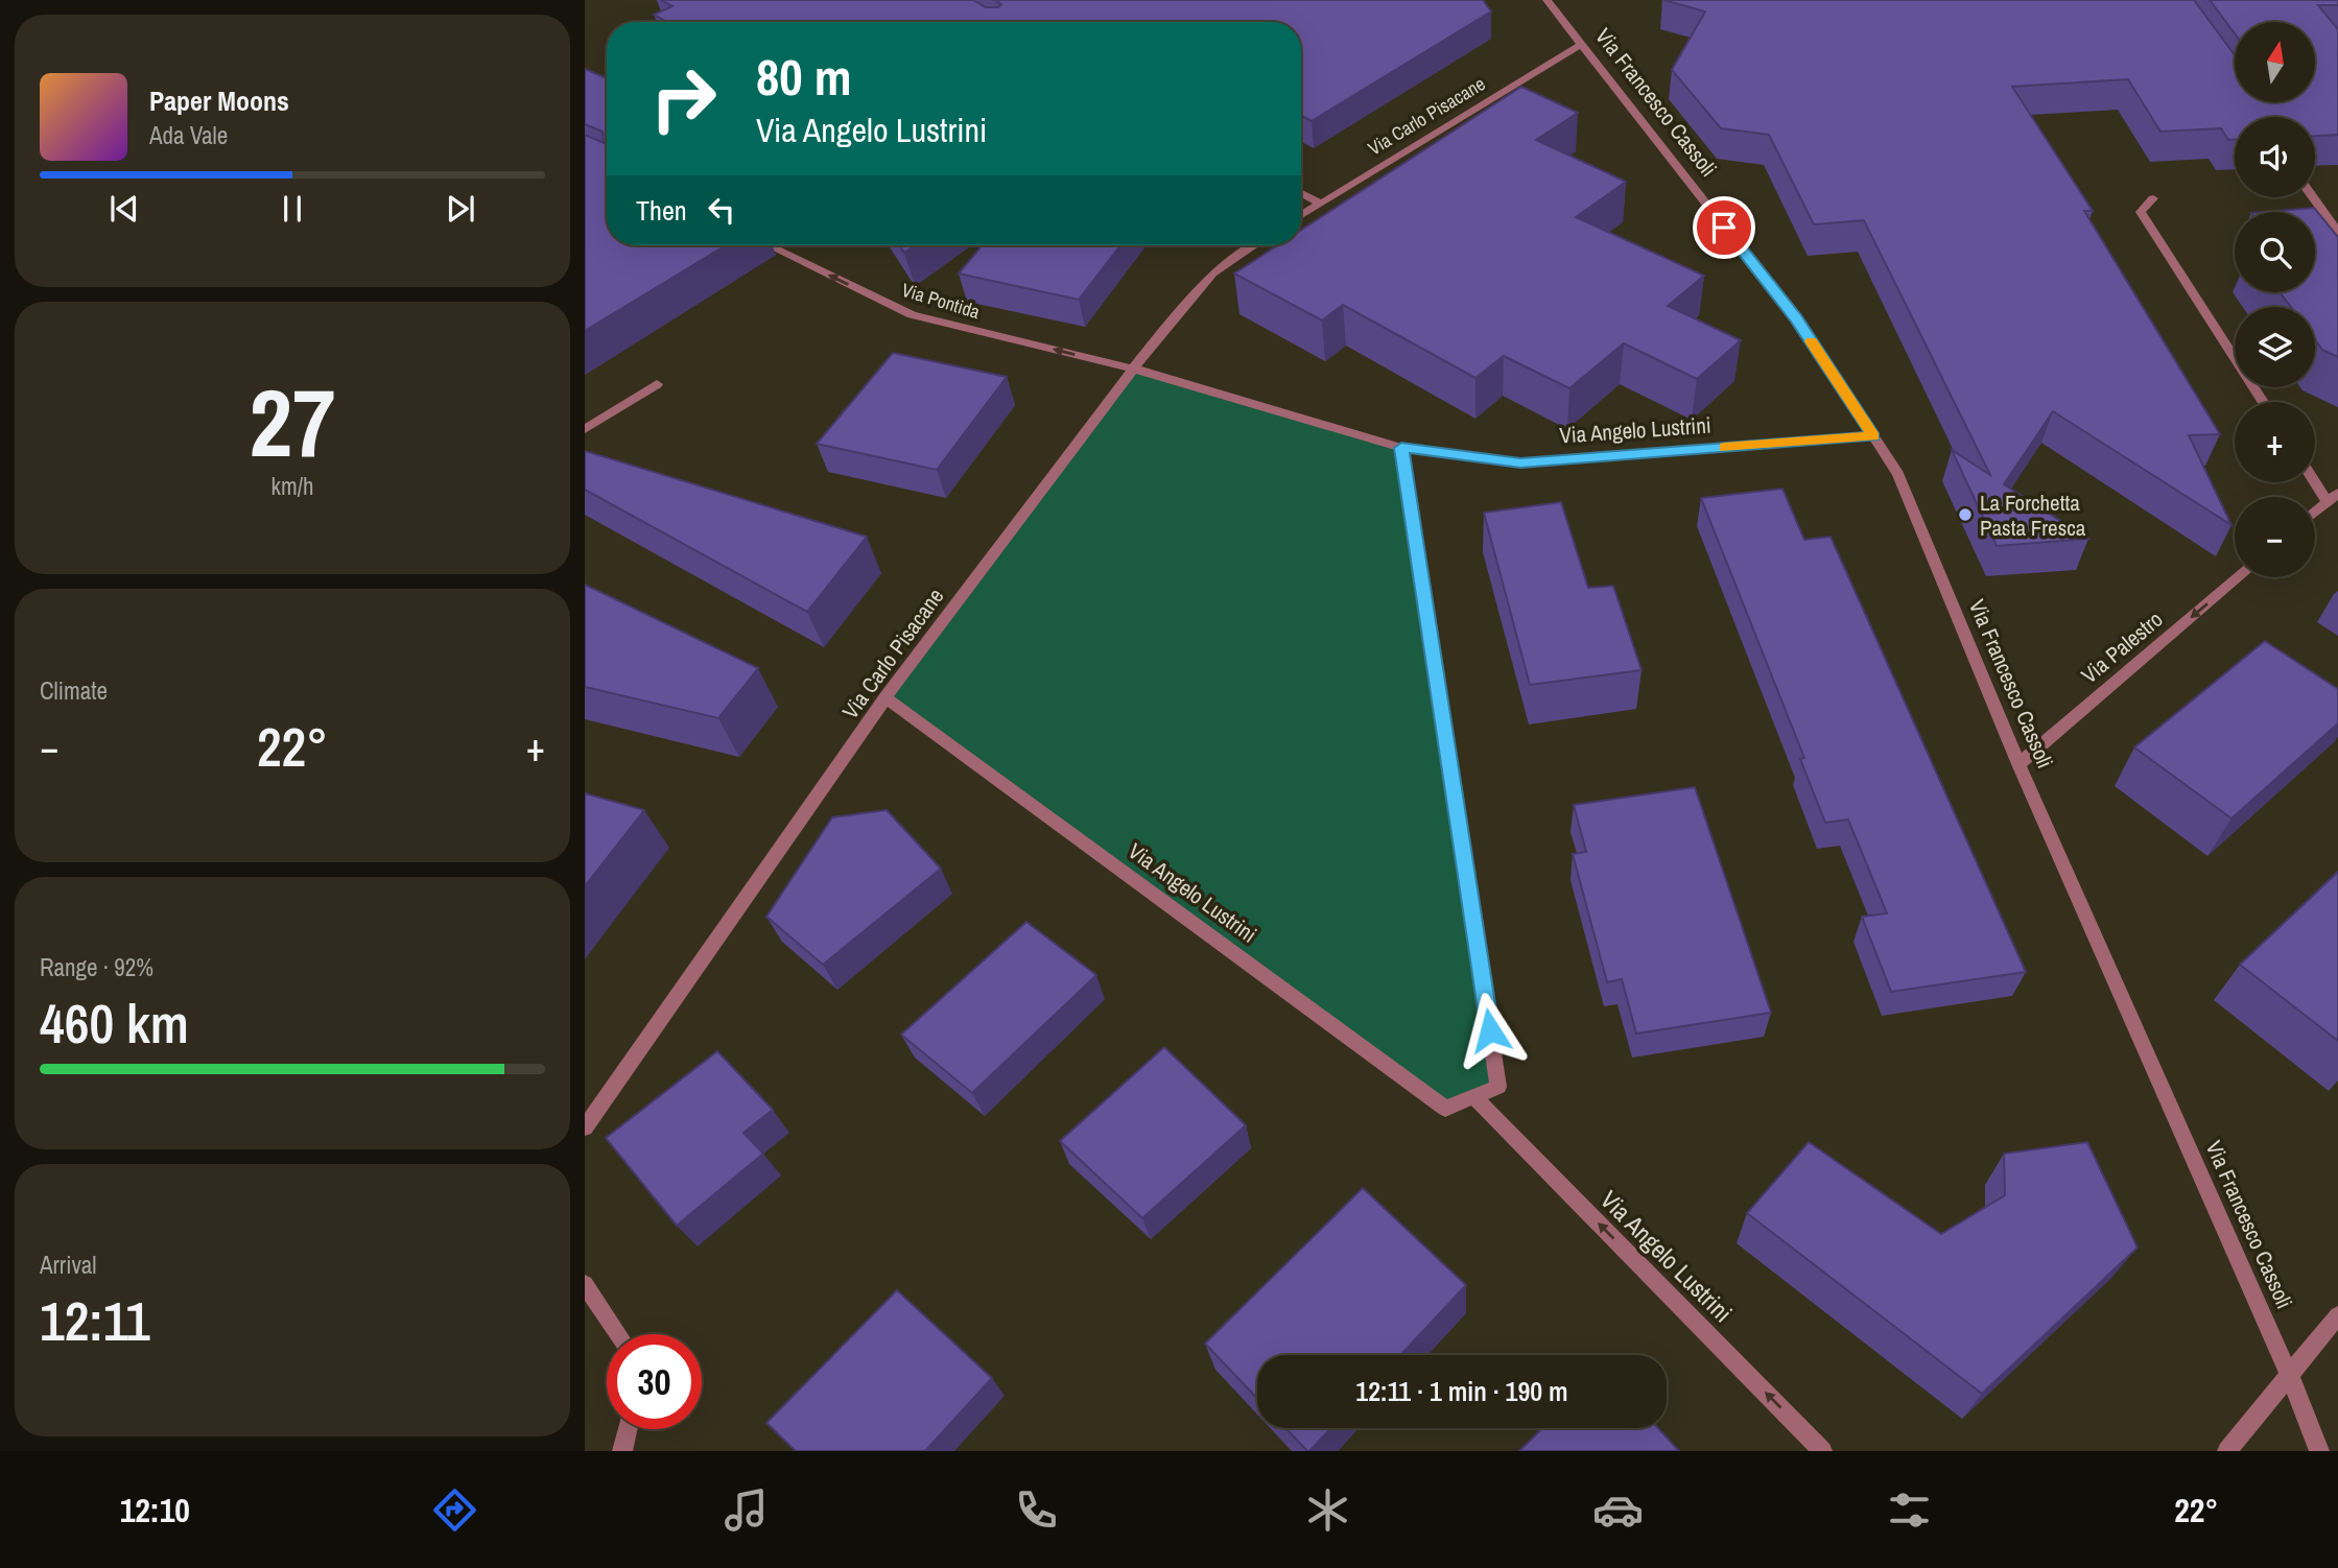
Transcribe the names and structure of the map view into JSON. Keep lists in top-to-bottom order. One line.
{"streets":{"street":["Via Francesco Cassoli","Via Carlo Pisacane","Via Pontida","Via Angelo Lustrini","Via Palestro"]},"crossings":[["Via Francesco Cassoli","Via Carlo Pisacane"],["Via Francesco Cassoli","Via Angelo Lustrini"],["Via Francesco Cassoli","Via Palestro"],["Via Carlo Pisacane","Via Pontida"],["Via Carlo Pisacane","Via Angelo Lustrini"],["Via Pontida","Via Angelo Lustrini"]],"one_way":["Via Pontida","Via Palestro"],"places":["La Forchetta Pasta Fresca"],"north":"top","page":{"map_buttons":["+","−"],"turn":["80 m","Via Angelo Lustrini"],"song":["Paper Moons","Ada Vale"],"then":"Then","tile":[["27","km/h"],"Climate",["Range · 92%","460 km"],["Arrival","12:11"]],"heat":["−","22°","+"],"limit":"30","trip":"12:11 · 1 min · 190 m","tabs":["12:10","22°"]}}
